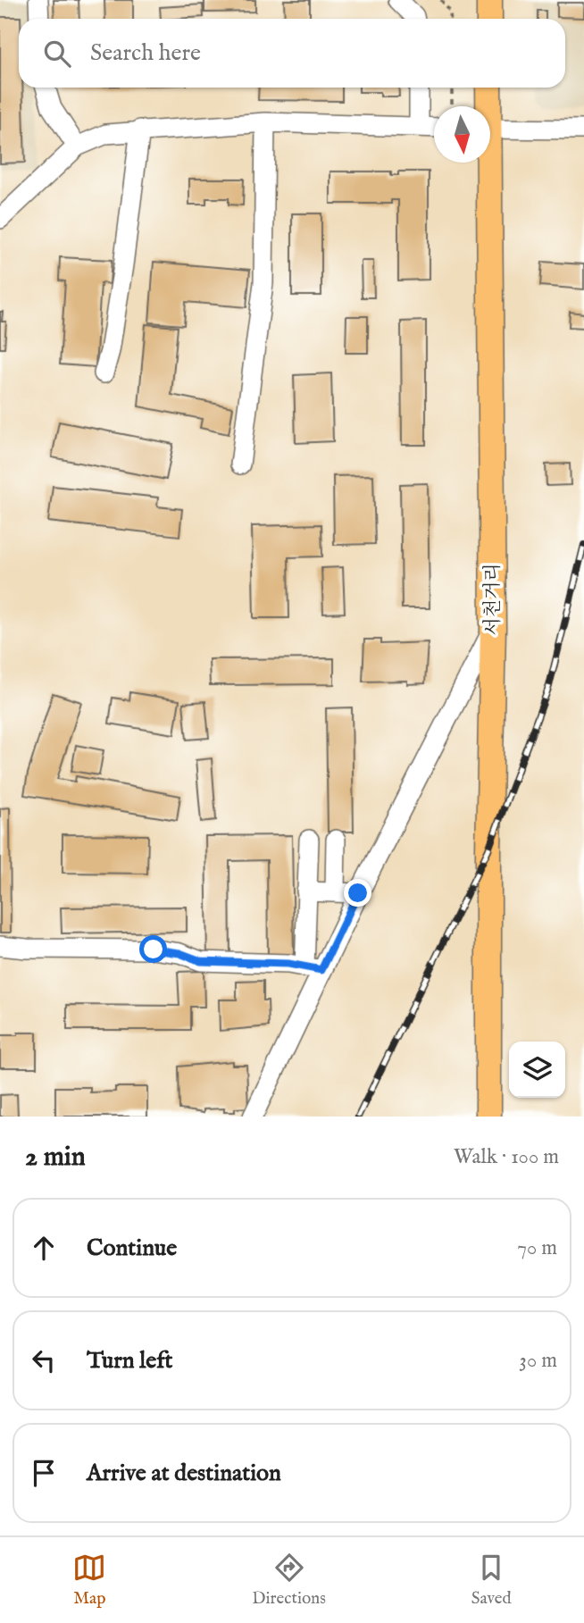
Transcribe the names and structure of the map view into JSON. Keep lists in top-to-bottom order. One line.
{"streets":{"main road":["서천거리"]},"north":"bottom","page":{"search":"Search here","heading":["2 min","Walk · 100 m"],"list":[["Continue","70 m"],["Turn left","30 m"],"Arrive at destination"],"nav":["Map","Directions","Saved"]}}
